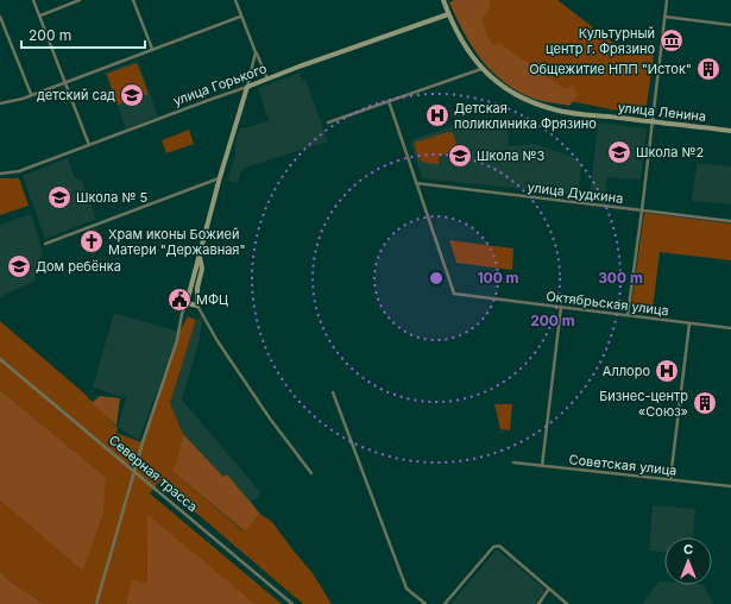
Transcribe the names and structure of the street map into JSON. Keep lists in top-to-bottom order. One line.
{"streets":{"street":["улица Горького","улица Ленина","улица Дудкина","Октябрьская улица","Советская улица","Северная трасса"]},"crossings":[["улица Горького","улица Ленина"],["улица Дудкина","Октябрьская улица"]],"places":{"museum":["Культурный центр г. Фрязино"],"building":["Общежитие НПП \"Исток\"","Бизнес-центр «Союз»"],"school or university":["детский сад","Школа №2","Школа №3","Школа № 5","Дом ребёнка"],"hospital":["Детская поликлиника Фрязино","Аллоро"],"church":["Храм иконы Божией Матери \"Державная\""],"public building":["МФЦ"]},"scale_bar":"200 m","north":"top","rings":["100 m","300 m","200 m"]}
